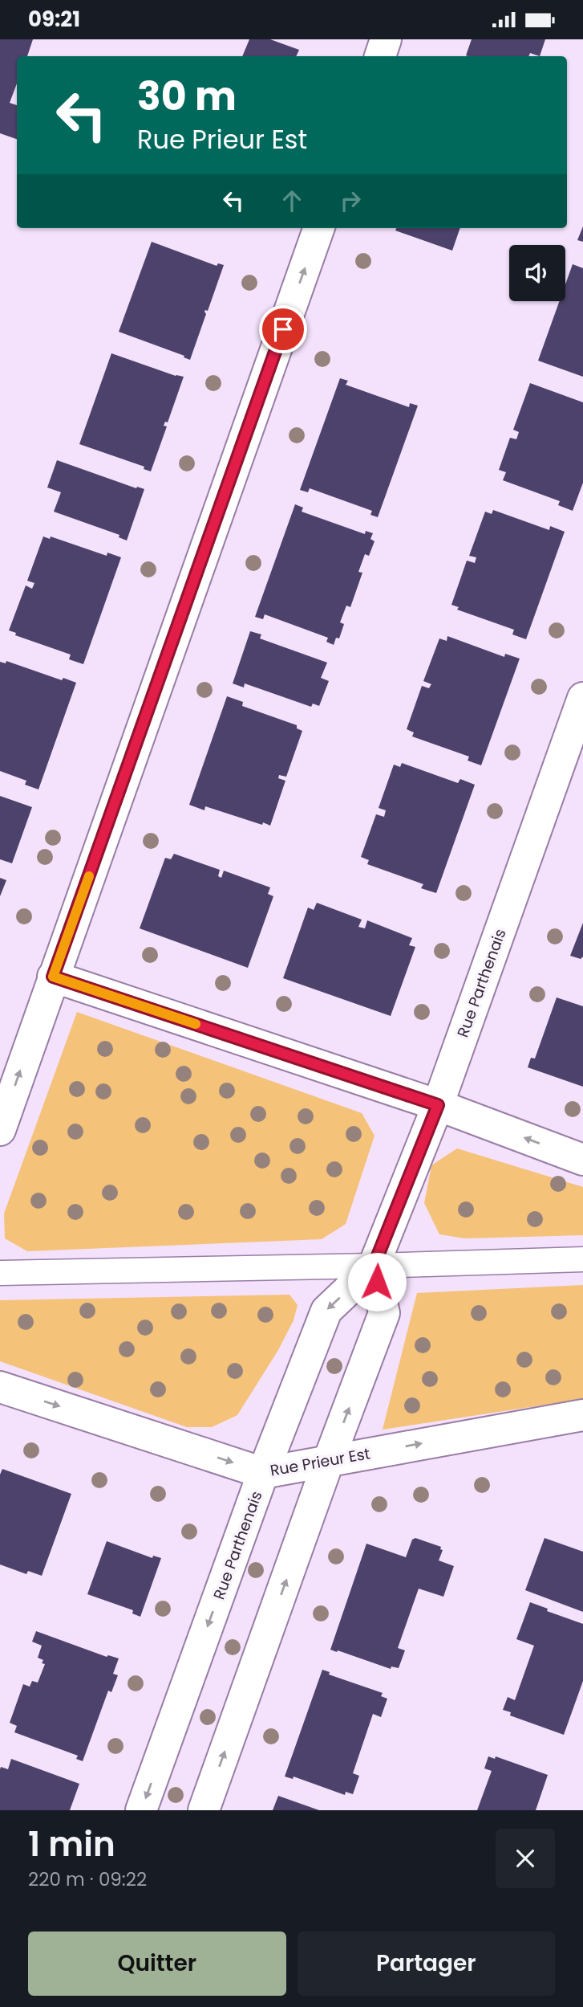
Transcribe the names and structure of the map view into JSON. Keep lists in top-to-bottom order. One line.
{"streets":{"street":["Rue Parthenais","Rue Prieur Est"]},"crossings":[["Rue Parthenais","Rue Prieur Est"]],"page":{"status":"09:21","turn":["30 m","Rue Prieur Est"],"heading":["1 min","220 m · 09:22"],"buttons":["Quitter","Partager"]}}
